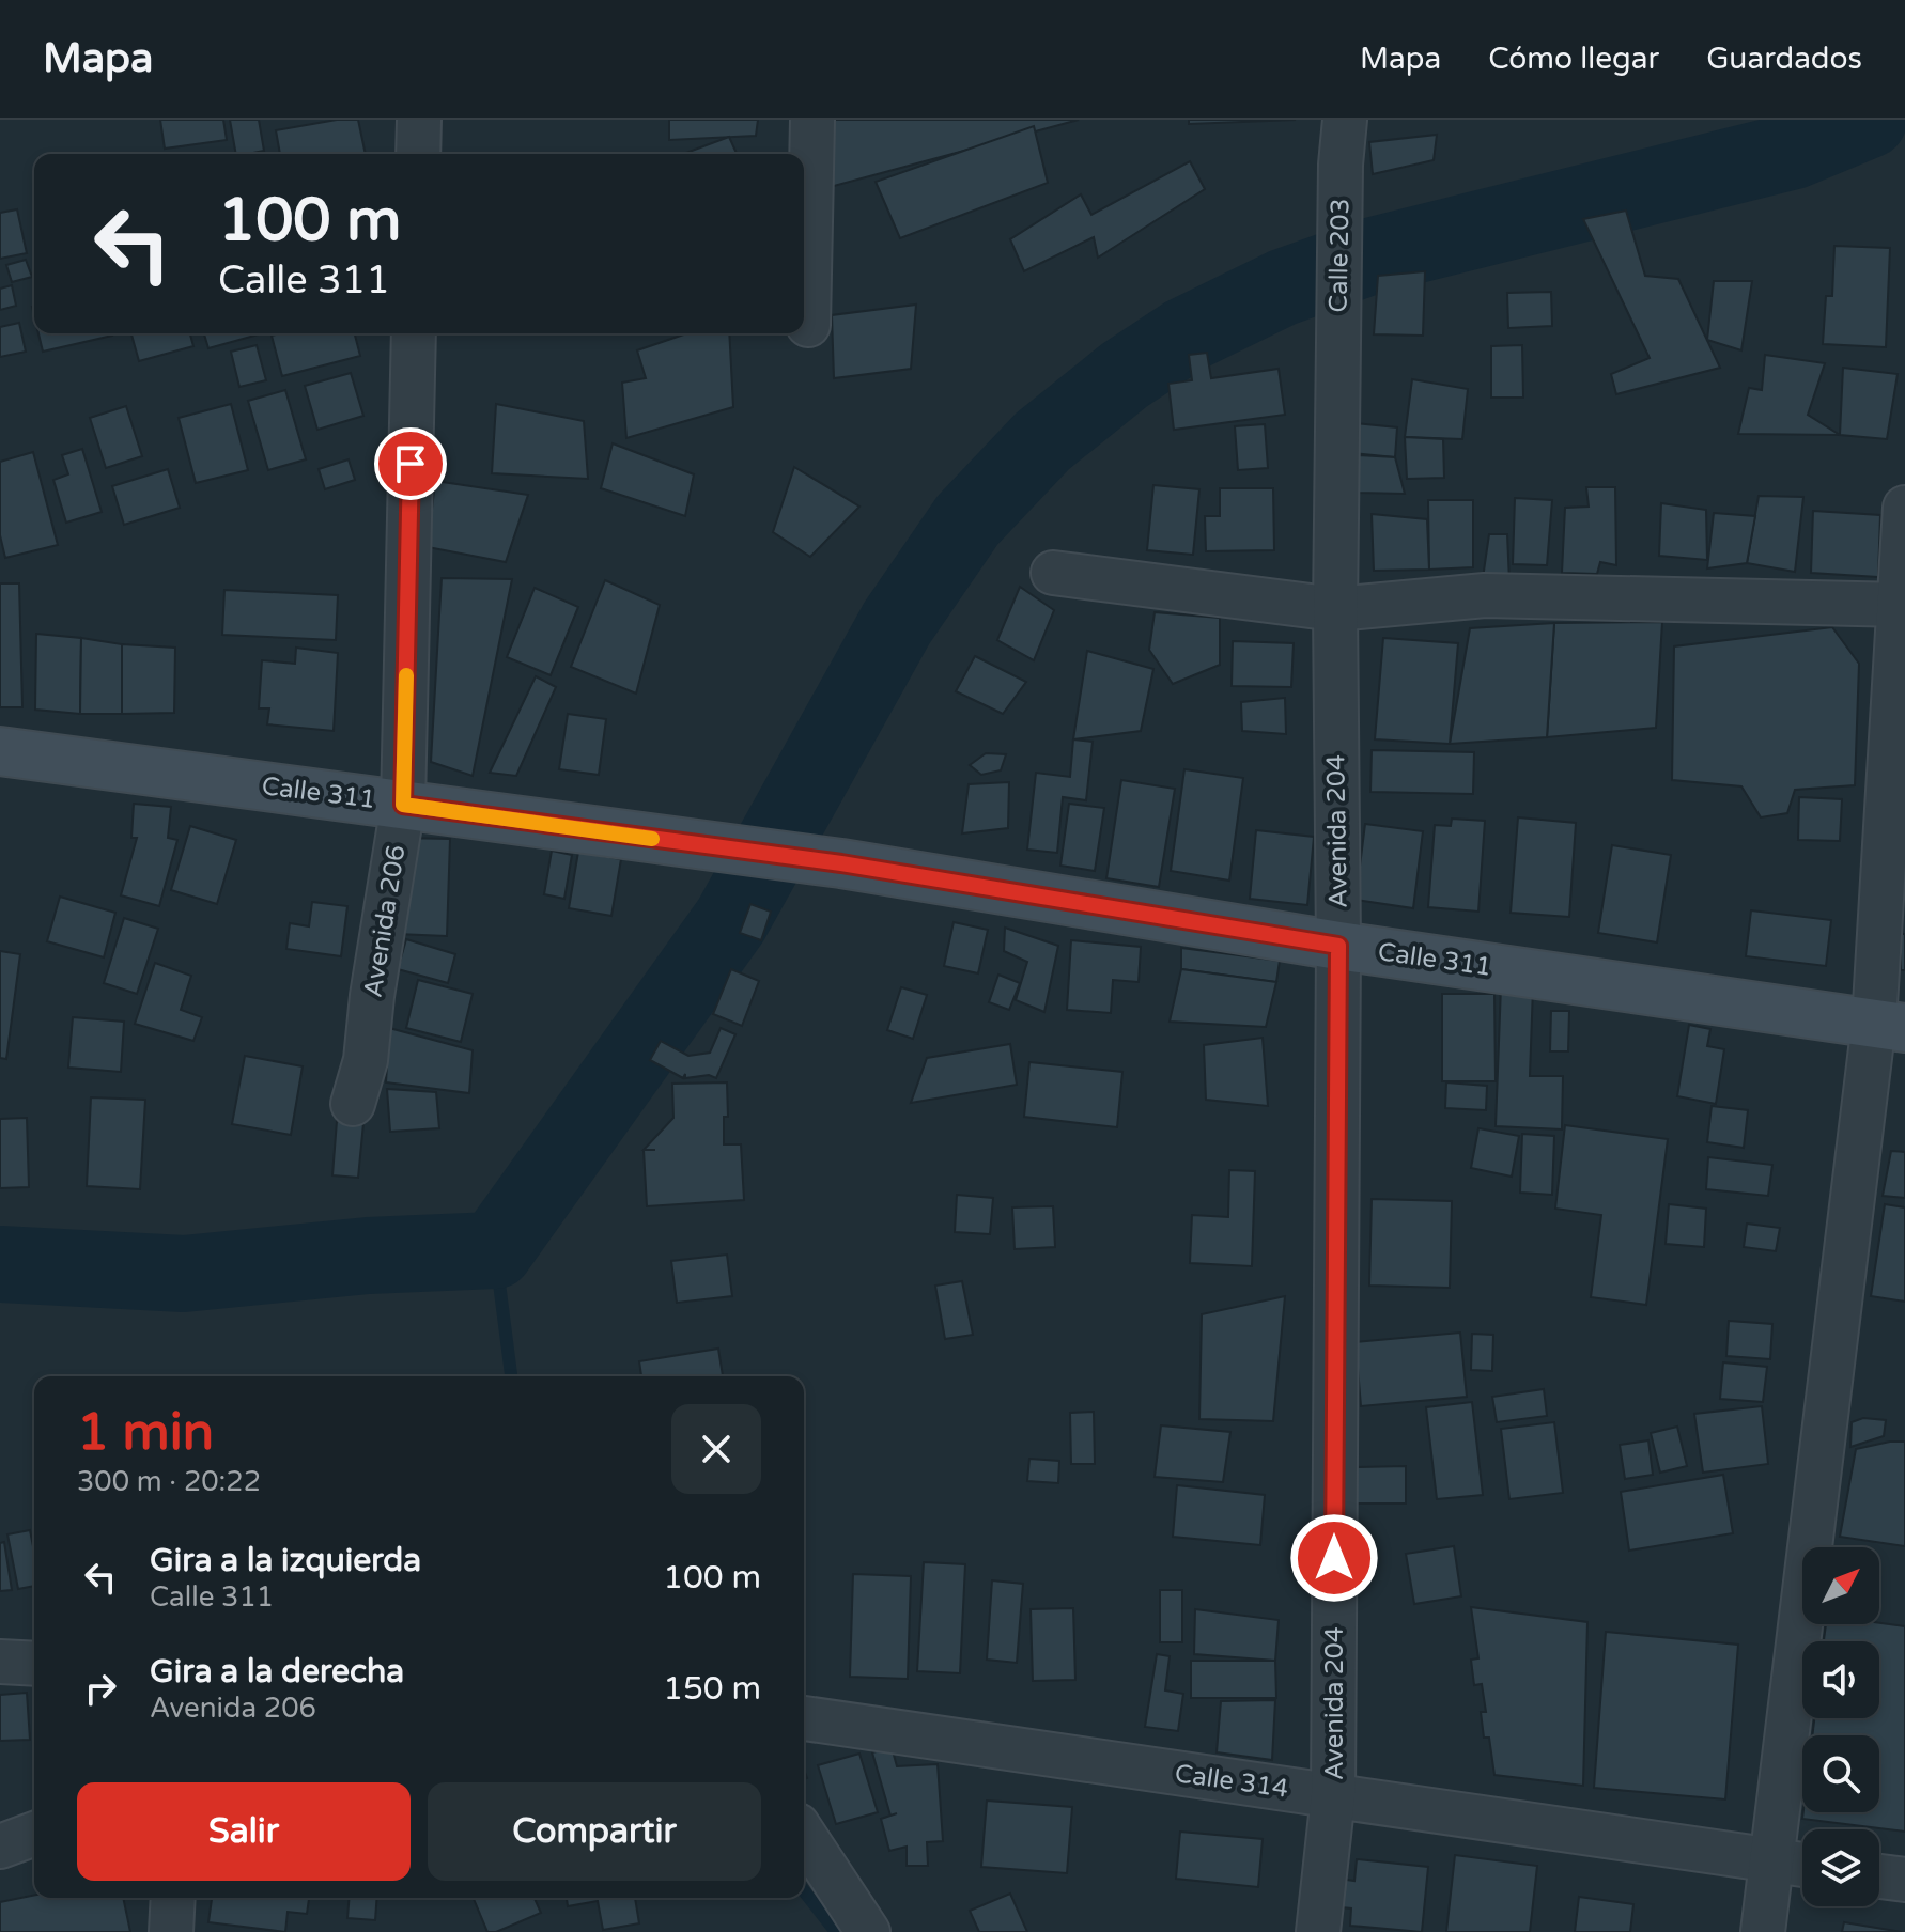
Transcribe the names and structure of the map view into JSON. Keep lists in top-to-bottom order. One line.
{"streets":{"street":["Calle 203","Calle 311","Avenida 204","Avenida 206","Calle 314"]},"crossings":[["Calle 203","Avenida 204"],["Calle 311","Avenida 204"],["Calle 311","Avenida 206"],["Avenida 204","Calle 314"]],"north":"top right","page":{"header":"Mapa","nav":["Mapa","Cómo llegar","Guardados"],"turn":["100 m","Calle 311"],"heading":["1 min","300 m · 20:22"],"list":[{"name":"Gira a la izquierda","note":"Calle 311","value":"100 m"},{"name":"Gira a la derecha","note":"Avenida 206","value":"150 m"}],"buttons":["Salir","Compartir"]}}
